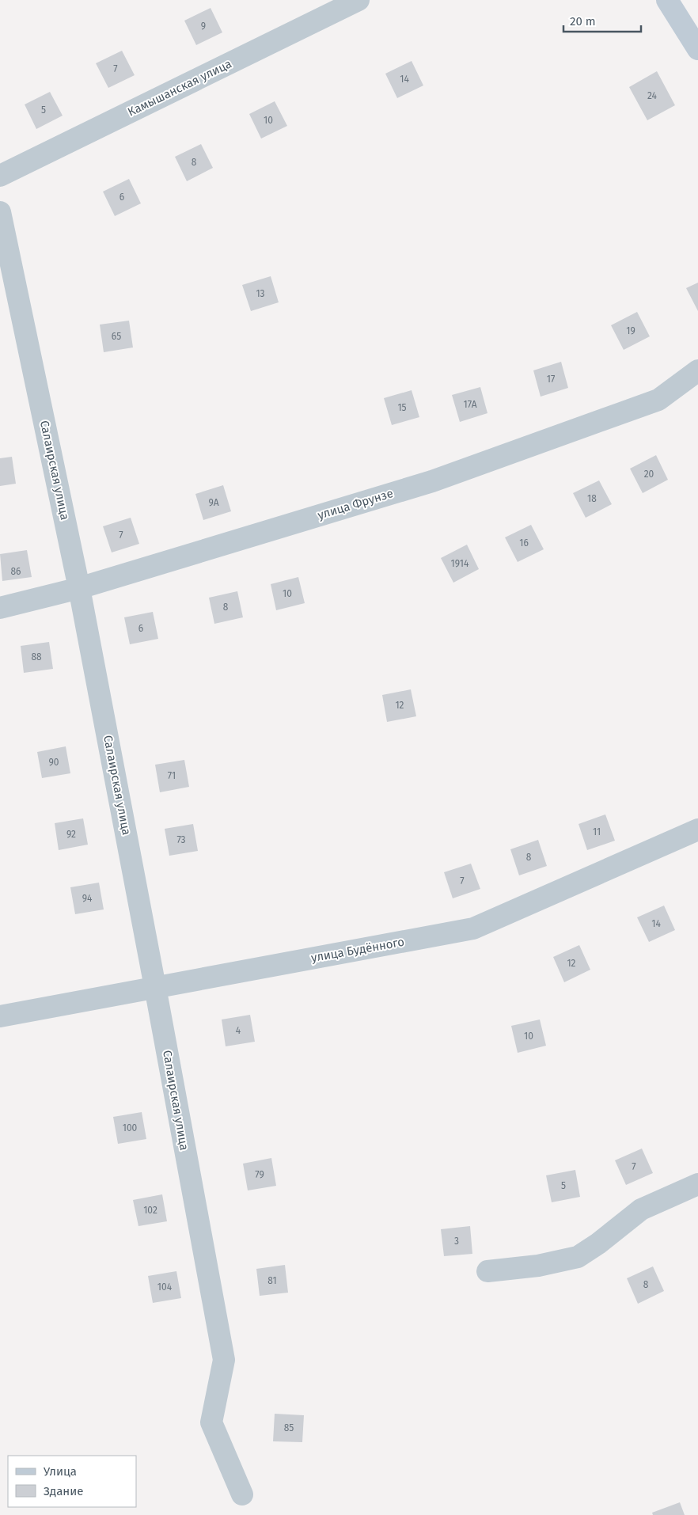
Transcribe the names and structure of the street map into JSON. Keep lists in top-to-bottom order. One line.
{"streets":{"street":["Камышанская улица","Салаирская улица","улица Фрунзе","улица Будённого"]},"crossings":[["Салаирская улица","улица Фрунзе"],["Салаирская улица","улица Будённого"]],"house_numbers":["9","7","14","24","5","10","8","6","13","19","65","17","17А","15","20","18","9А","7","16","1914","86","10","8","6","88","12","90","71","11","92","73","8","7","94","14","12","4","10","100","7","79","5","102","3","81","8","104","85"],"legend":["Улица","Здание"],"scale_bar":"20 m"}
